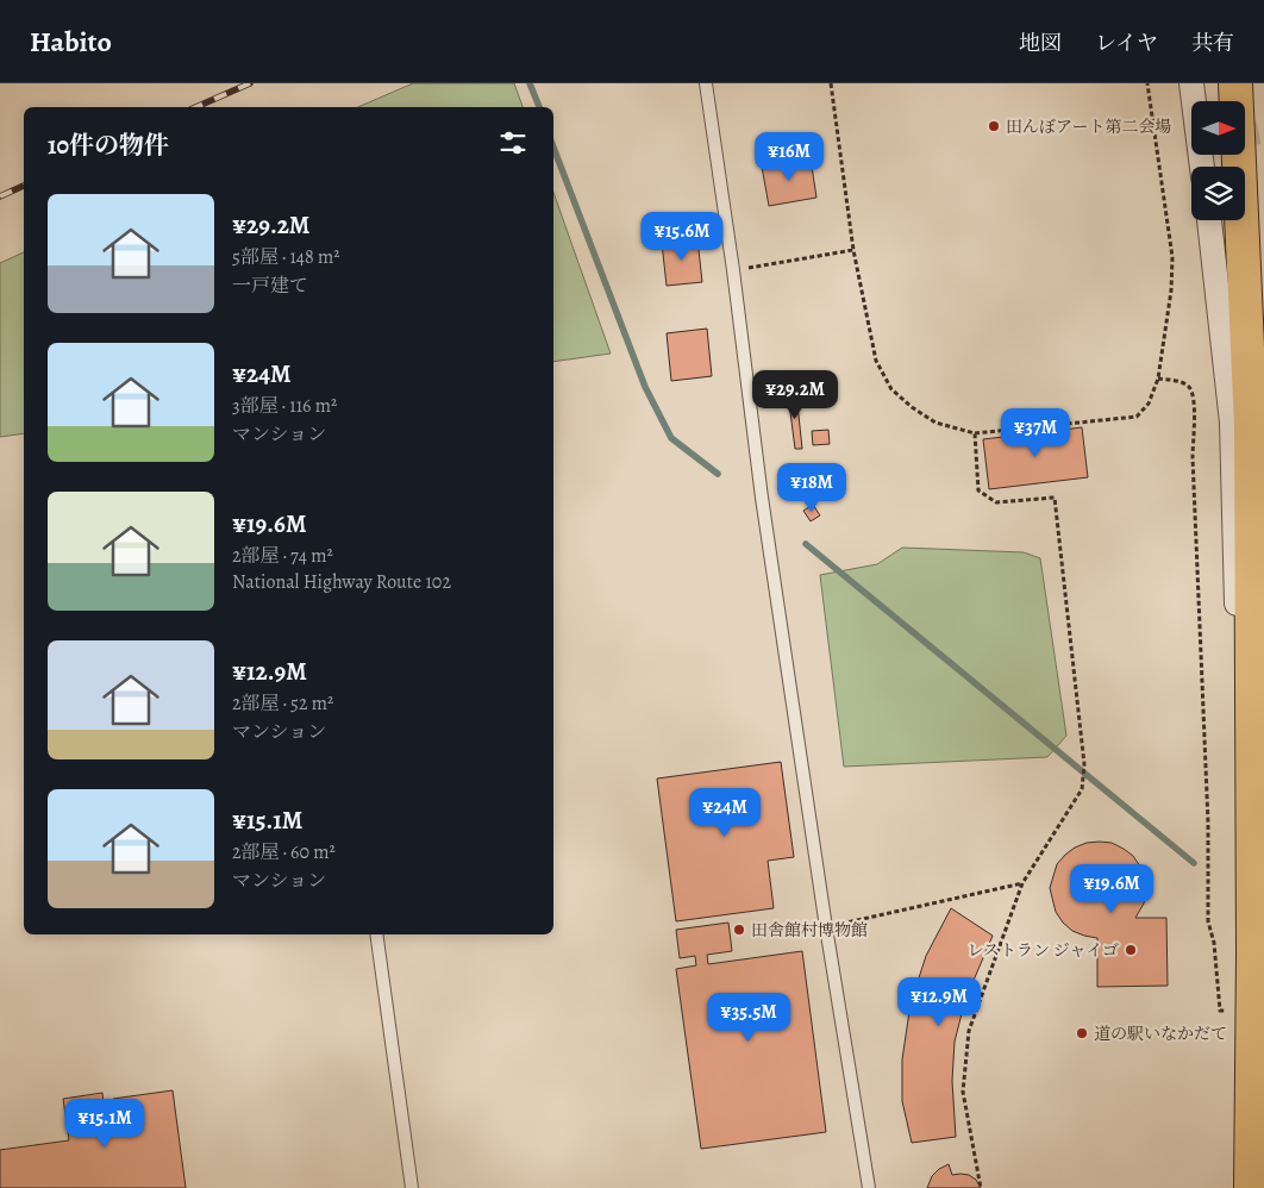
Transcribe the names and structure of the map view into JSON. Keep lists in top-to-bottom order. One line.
{"places":["田んぼアート第二会場","田舎館村博物館","レストラン ジャイゴ","道の駅いなかだて"],"north":"right","page":{"header":"Habito","nav":["地図","レイヤ","共有"],"heading":"10件の物件","price":["¥16M","¥15.6M","¥29.2M","¥37M","¥18M","¥24M","¥19.6M","¥12.9M","¥35.5M","¥15.1M"],"list":[{"name":"¥29.2M","note":"5部屋 · 148 m² · 一戸建て"},{"name":"¥24M","note":"3部屋 · 116 m² · マンション"},{"name":"¥19.6M","note":"2部屋 · 74 m² · National Highway Route 102"},{"name":"¥12.9M","note":"2部屋 · 52 m² · マンション"},{"name":"¥15.1M","note":"2部屋 · 60 m² · マンション"}]}}
